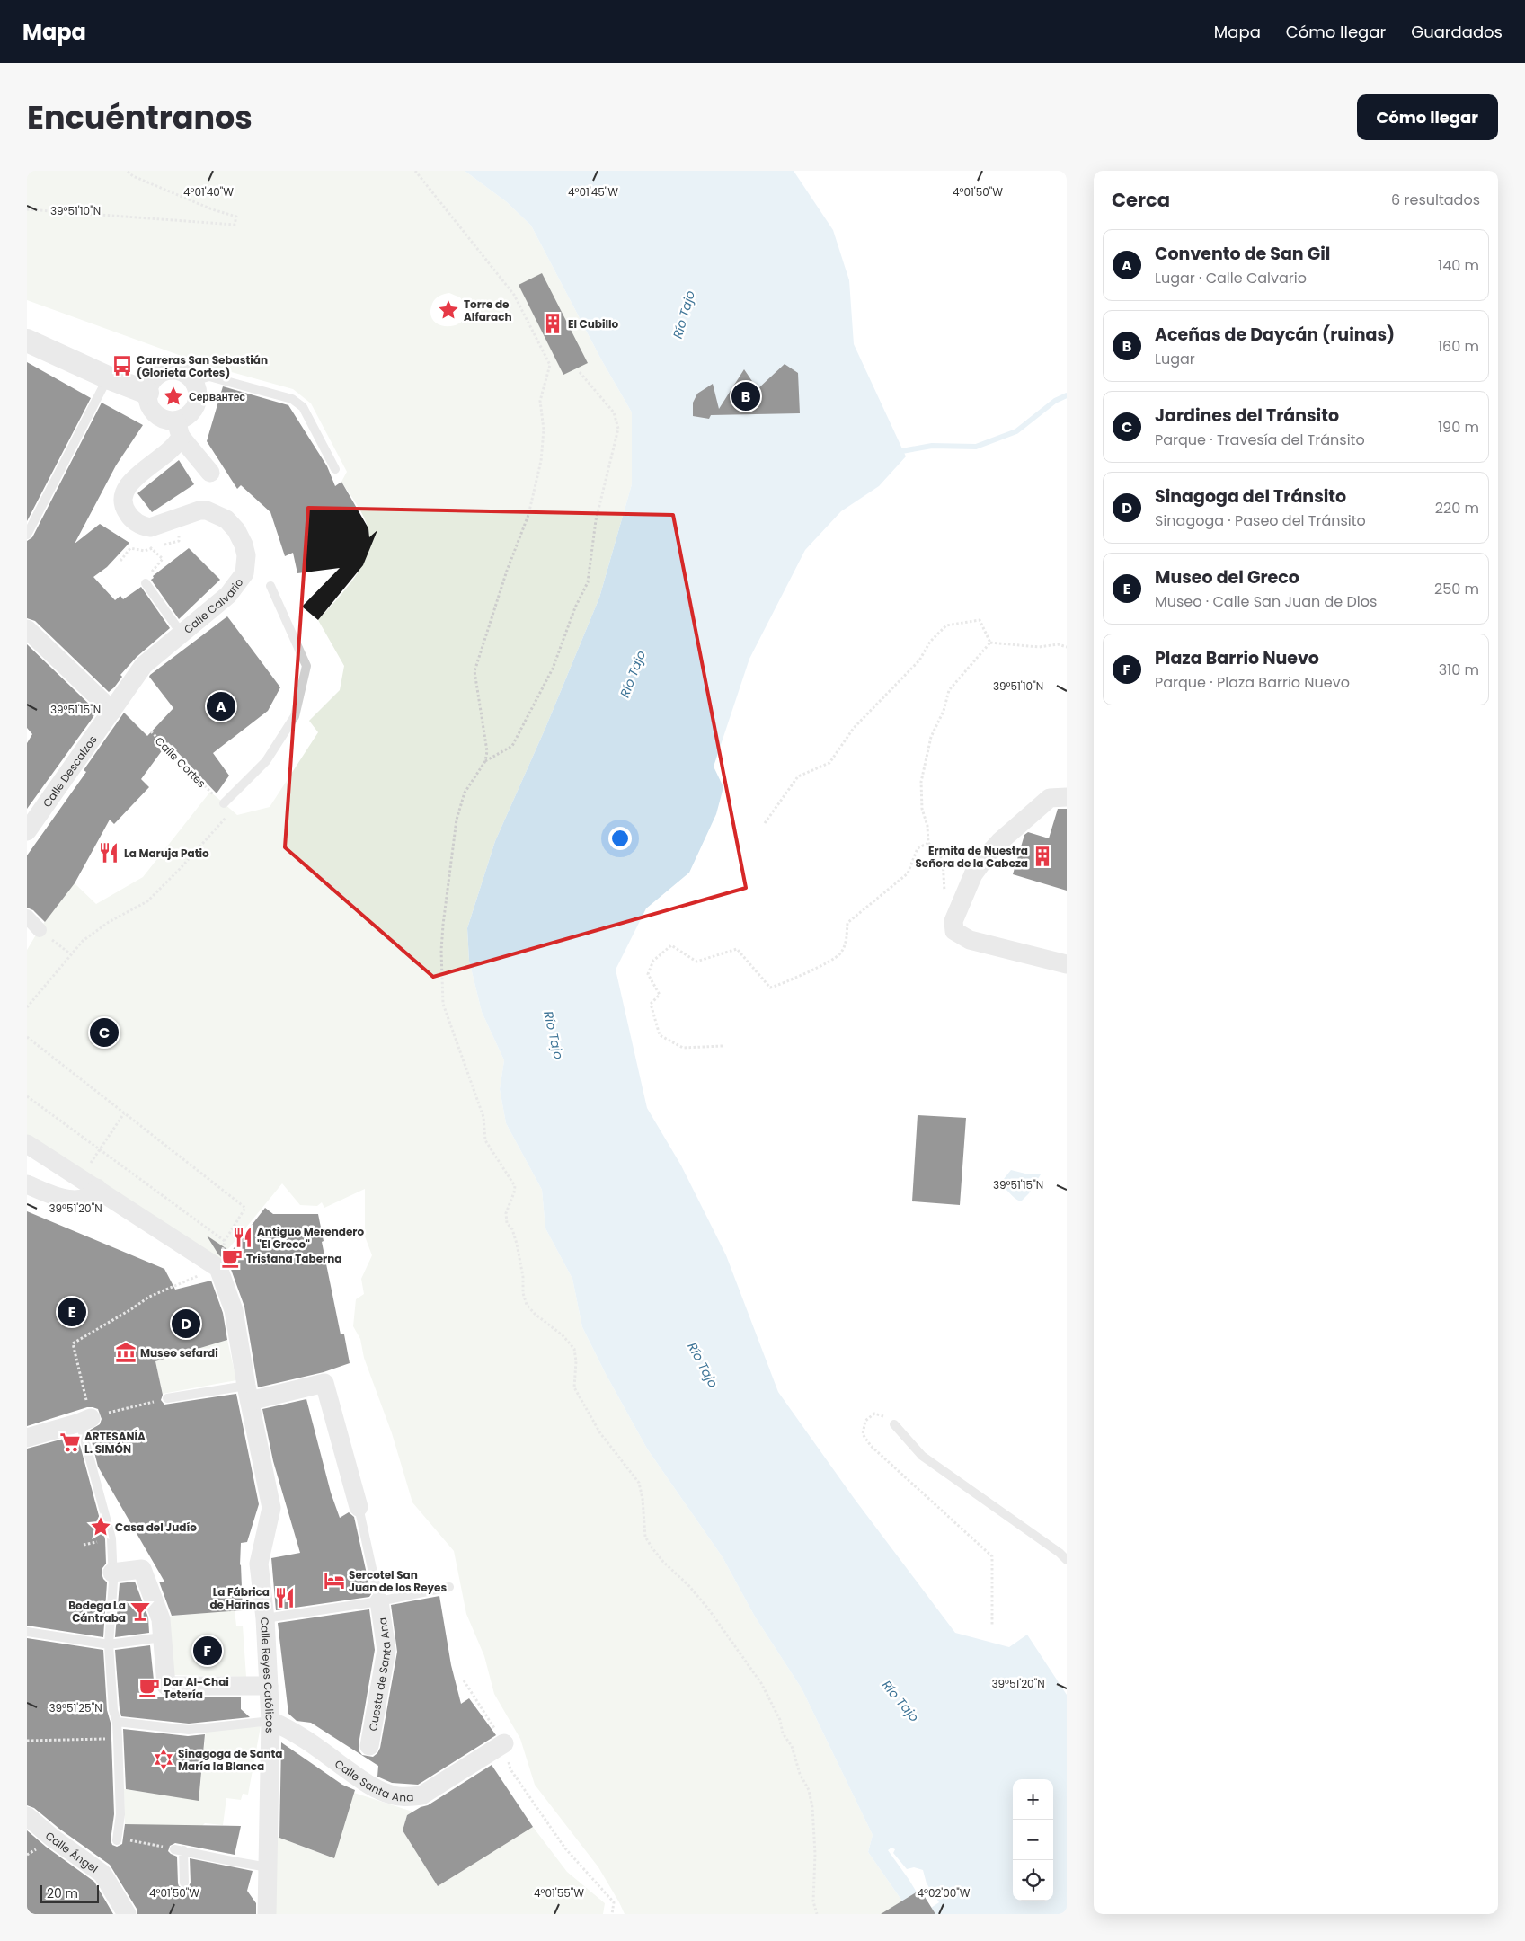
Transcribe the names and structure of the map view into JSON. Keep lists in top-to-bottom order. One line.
{"streets":{"street":["Calle Calvario","Calle Descalzos","Cuesta de Santa Ana","Calle Reyes Católicos","Calle Santa Ana","Calle Ángel"],"path":["Calle Cortes"]},"crossings":[["Calle Calvario","Calle Descalzos"],["Calle Reyes Católicos","Calle Santa Ana"]],"water":["Río Tajo"],"places":{"place":["Torre de Alfarach","Сервантес","Casa del Judío"],"building":["El Cubillo","Ermita de Nuestra Señora de la Cabeza"],"bus stop":["Carreras San Sebastián (Glorieta Cortes)"],"restaurant":["La Maruja Patio","Antiguo Merendero \"El Greco\"","La Fábrica de Harinas"],"cafe":["Tristana Taberna","Dar Al-Chai Tetería"],"museum":["Museo sefardi"],"supermarket":["ARTESANÍA L. SIMÓN"],"hotel":["Sercotel San Juan de los Reyes"],"bar":["Bodega La Cántraba"],"synagogue":["Sinagoga de Santa María la Blanca"]},"scale_bar":"20 m","page":{"header":"Mapa","nav":["Mapa","Cómo llegar","Guardados"],"title":"Encuéntranos","buttons":"Cómo llegar","heading":["Cerca","6 resultados"],"list":[{"mark":"A","name":"Convento de San Gil","note":"Lugar · Calle Calvario","value":"140 m"},{"mark":"B","name":"Aceñas de Daycán (ruinas)","note":"Lugar","value":"160 m"},{"mark":"C","name":"Jardines del Tránsito","note":"Parque · Travesía del Tránsito","value":"190 m"},{"mark":"D","name":"Sinagoga del Tránsito","note":"Sinagoga · Paseo del Tránsito","value":"220 m"},{"mark":"E","name":"Museo del Greco","note":"Museo · Calle San Juan de Dios","value":"250 m"},{"mark":"F","name":"Plaza Barrio Nuevo","note":"Parque · Plaza Barrio Nuevo","value":"310 m"}],"pins":["B","A","C","E","D","F"],"map_buttons":["+","−"],"scale":"20 m"},"coordinates":["4°01'40\"W","4°01'45\"W","4°01'50\"W","39°51'10\"N","39°51'15\"N","39°51'20\"N","39°51'25\"N","4°01'55\"W","4°02'00\"W"]}
